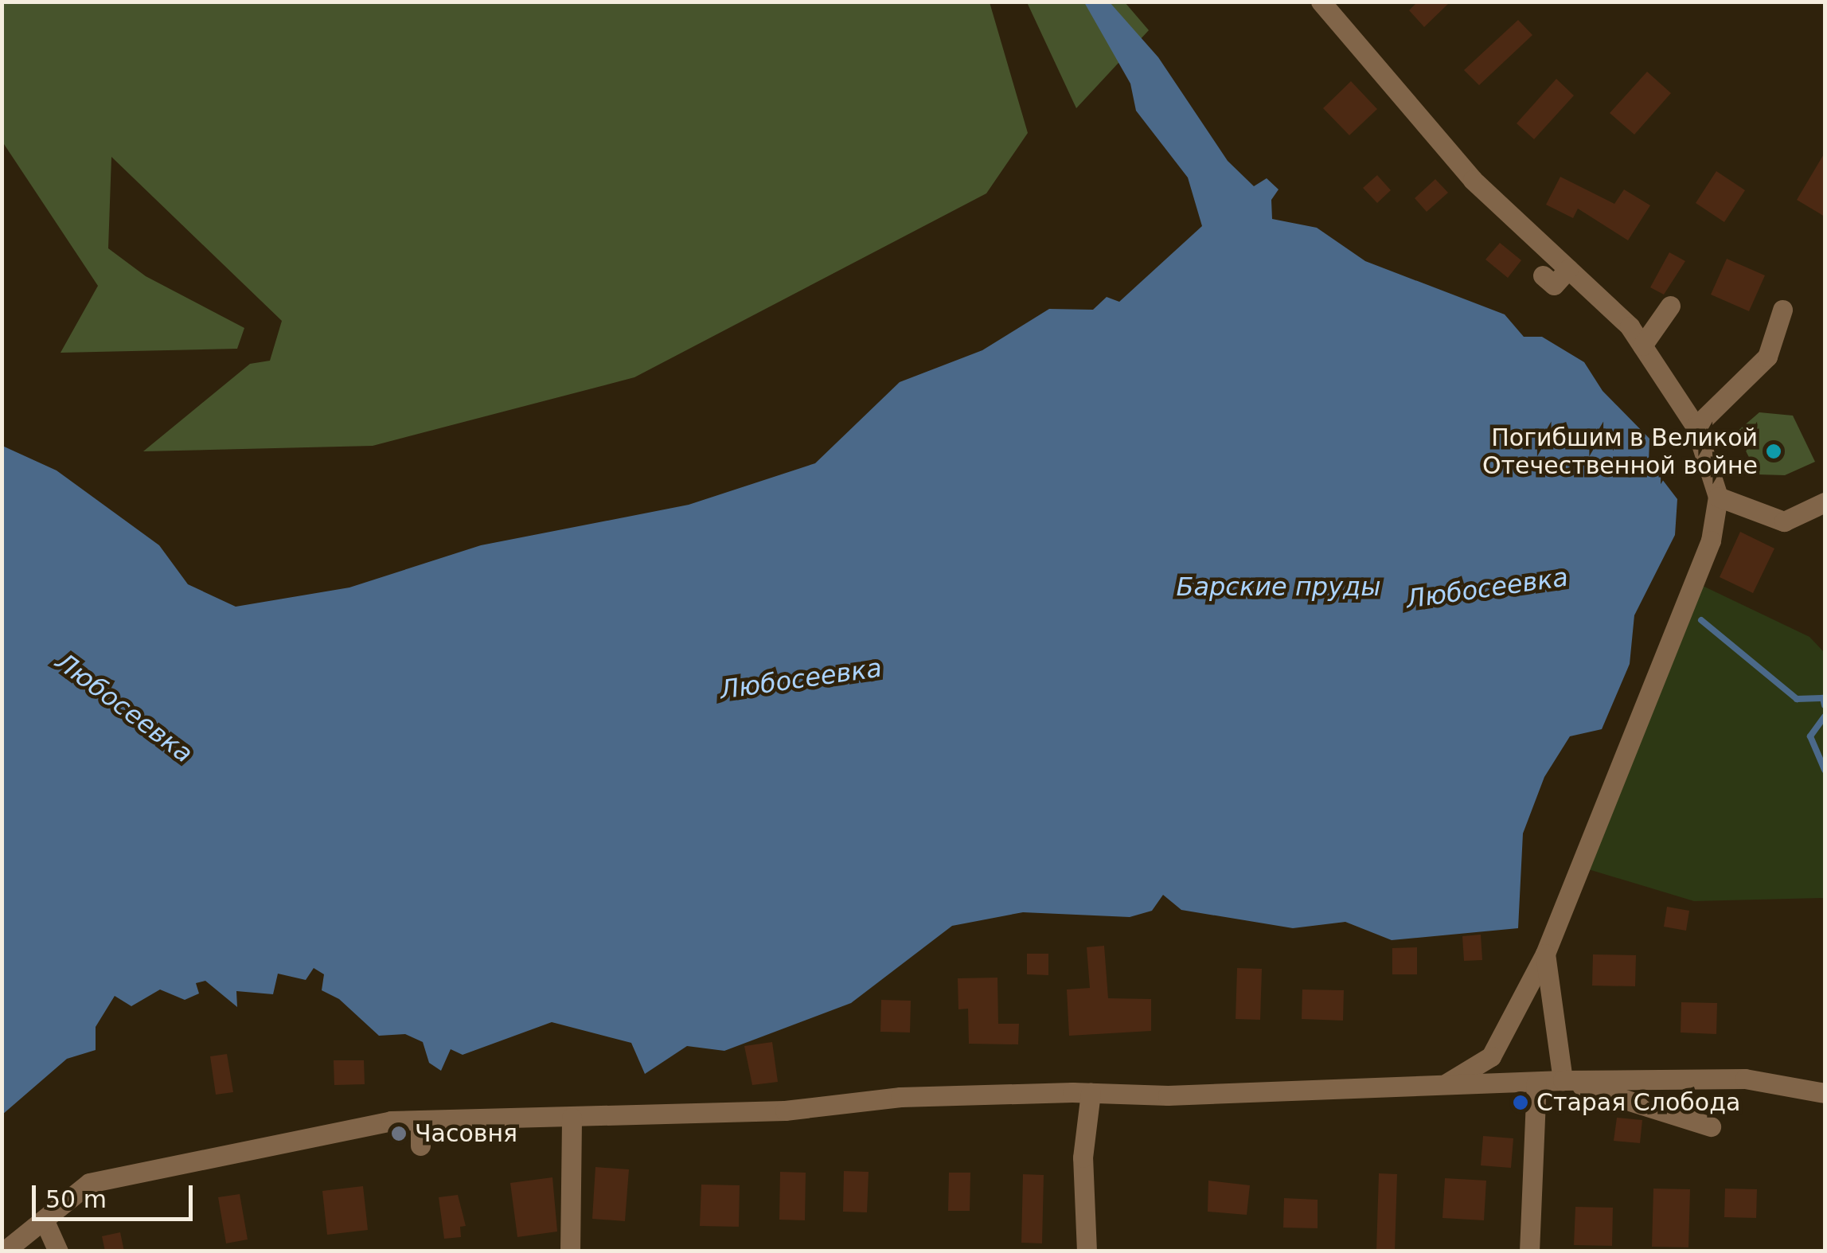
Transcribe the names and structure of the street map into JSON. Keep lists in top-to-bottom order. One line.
{"water":["Барские пруды","Любосеевка"],"places":["Погибшим в Великой Отечественной войне","Старая Слобода","Часовня"],"scale_bar":"50 m"}
